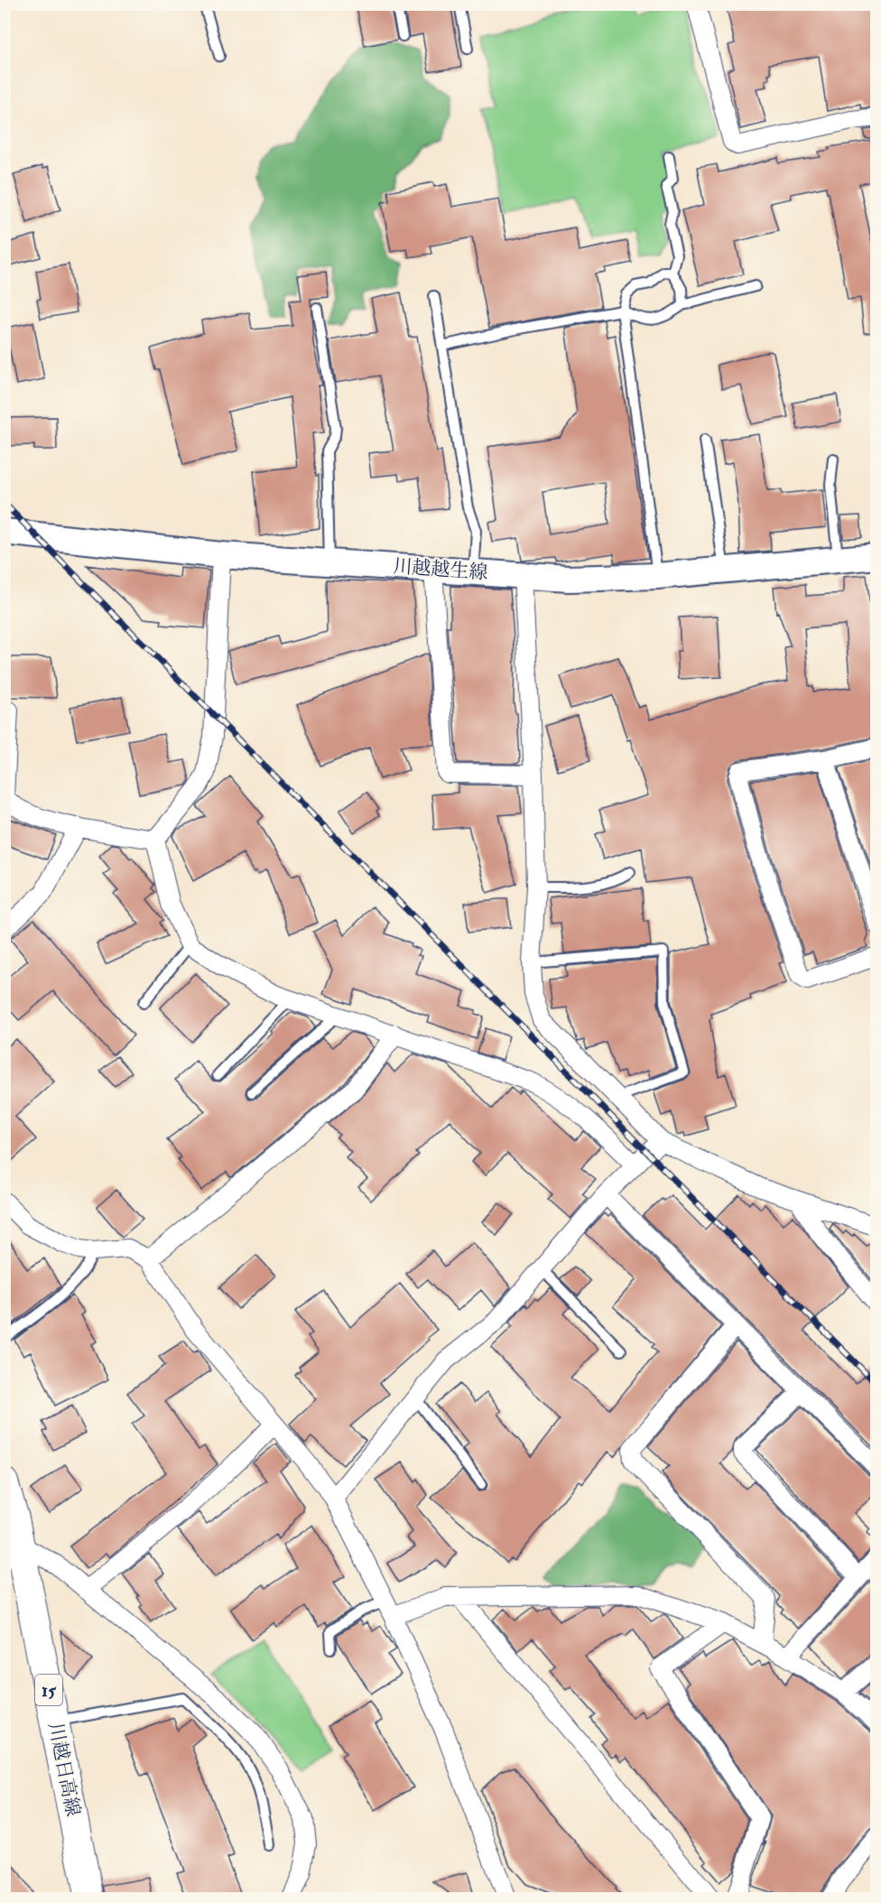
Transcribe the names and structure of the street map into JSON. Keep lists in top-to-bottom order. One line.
{"streets":{"main road":["川越越生線","15","川越日高線"]}}
